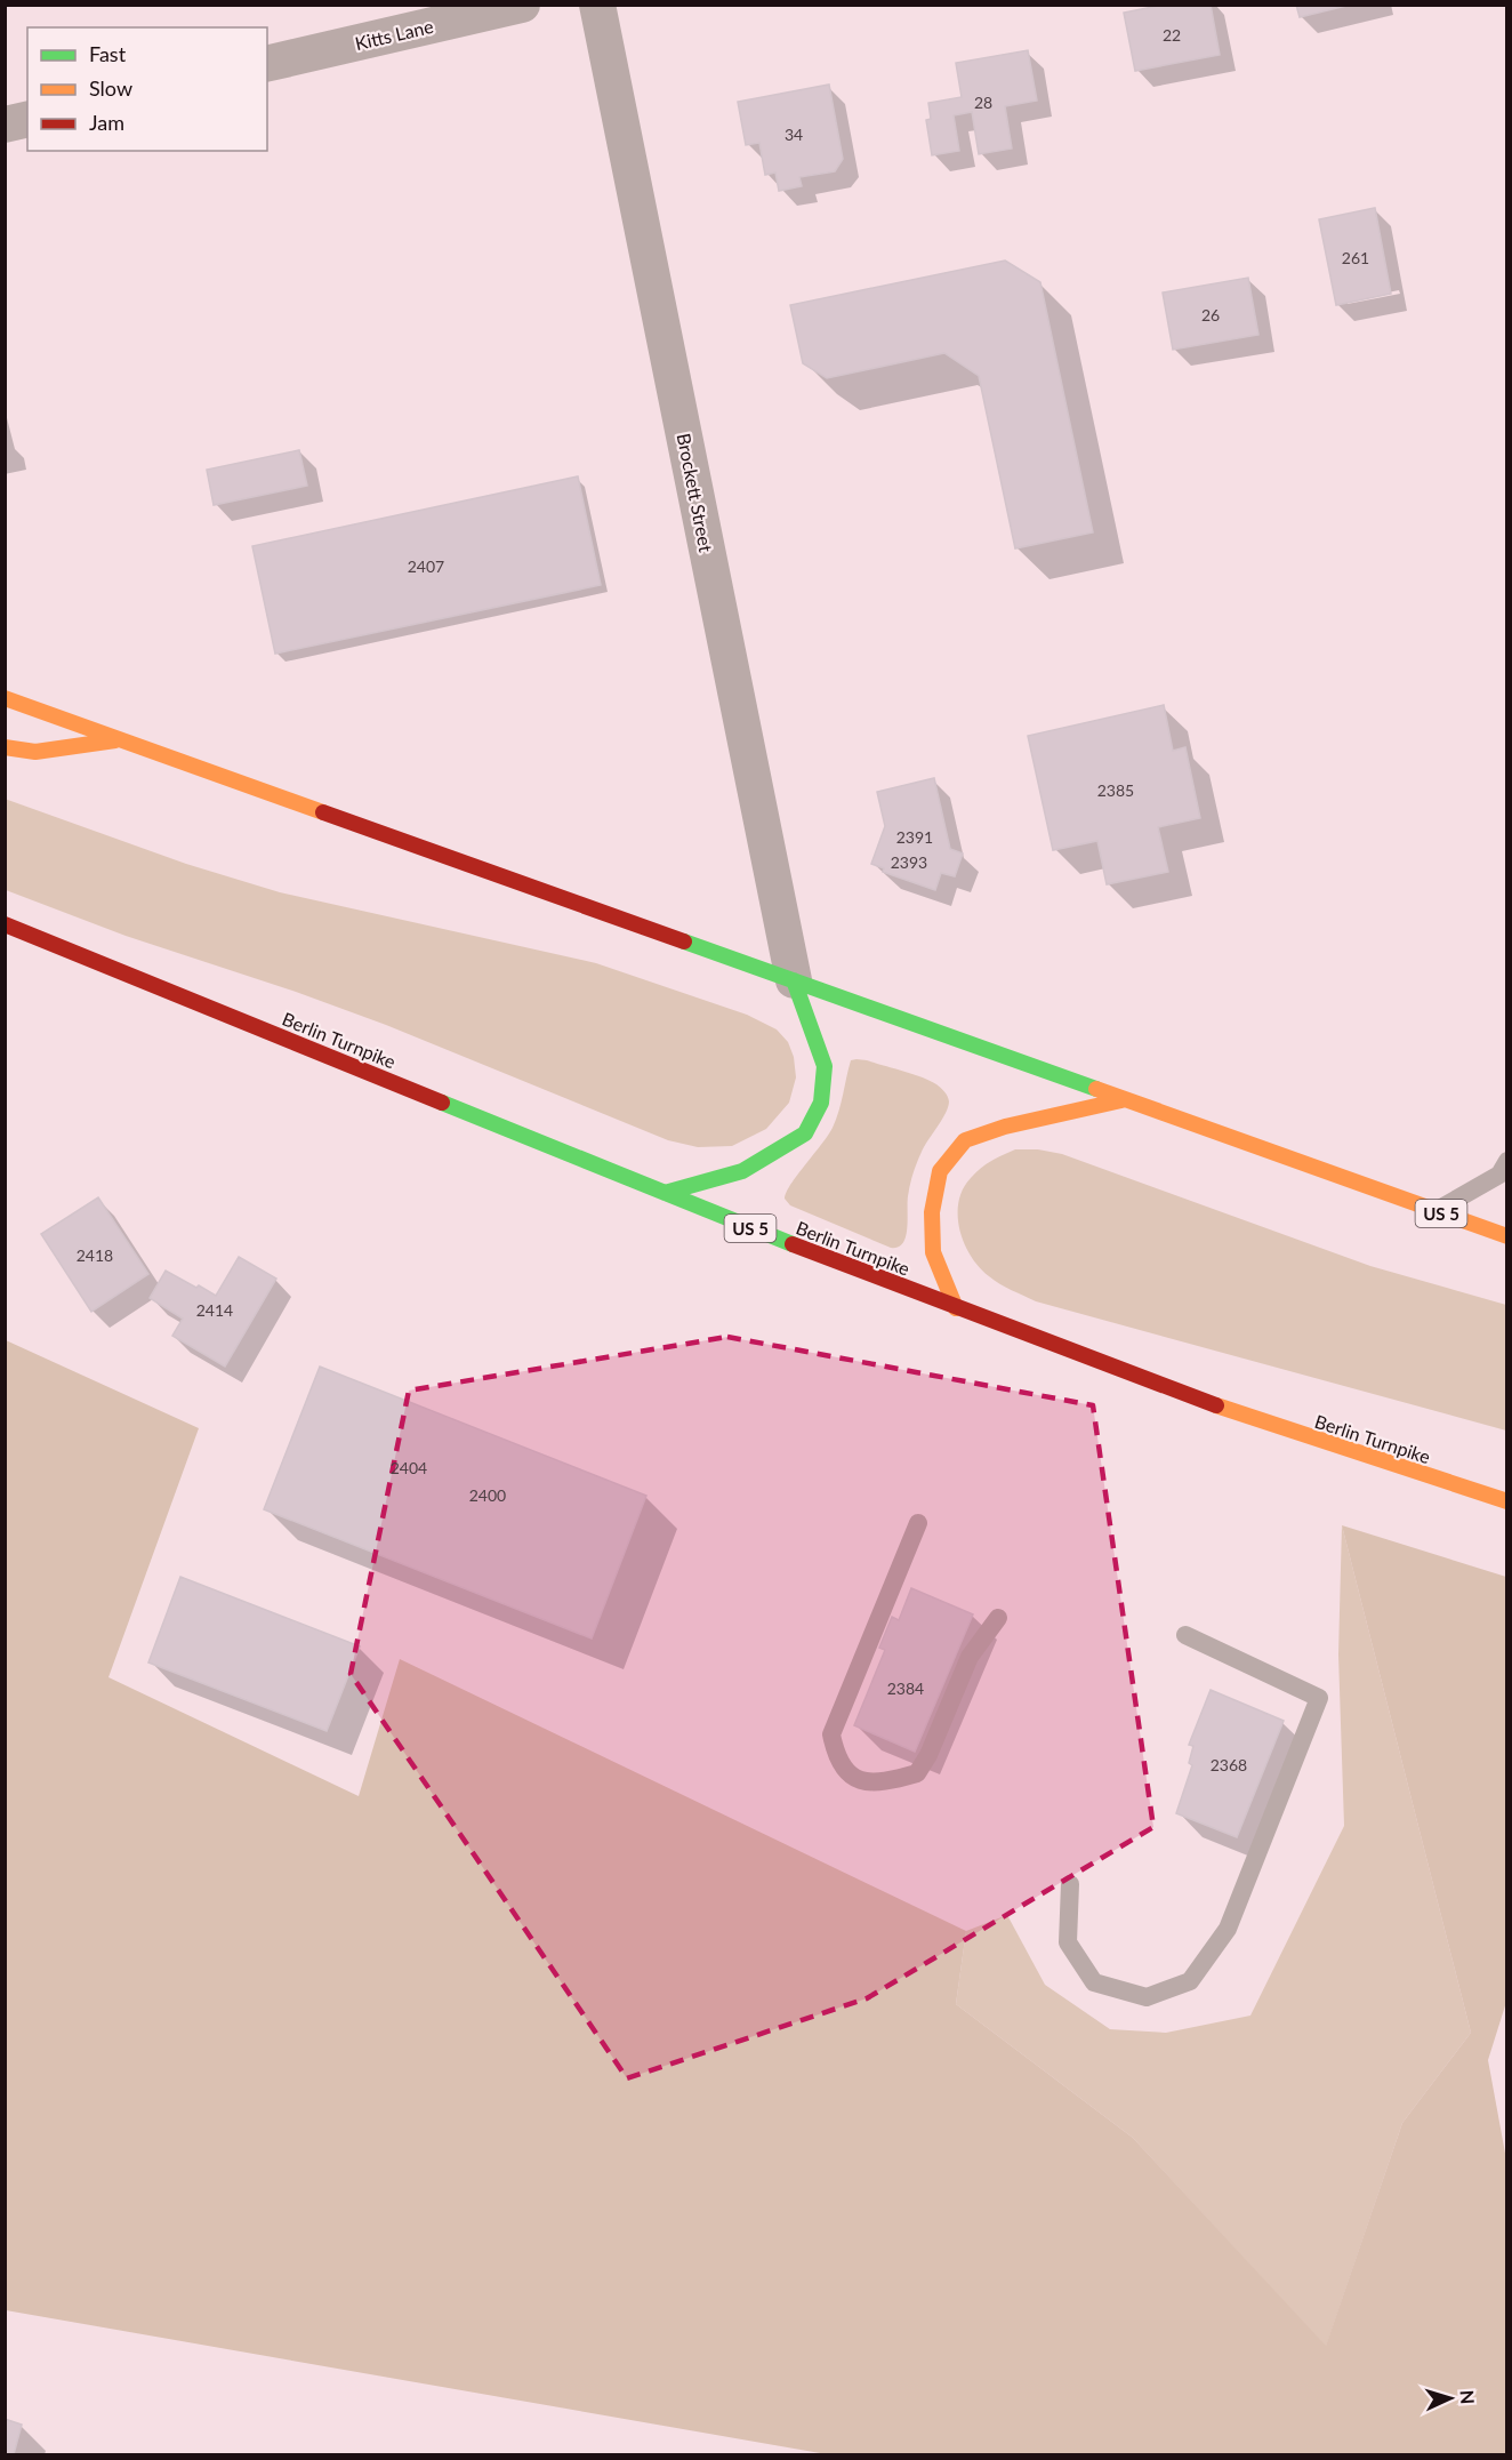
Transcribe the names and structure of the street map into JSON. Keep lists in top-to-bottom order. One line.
{"streets":{"highway":["Berlin Turnpike","US 5"],"street":["Kitts Lane","Brockett Street"]},"crossings":[["Brockett Street","US 5"]],"house_numbers":["22","28","34","261","26","2407","2385","2391","2393","2418","2414","2404","2400","2384","2368"],"legend":["Fast","Slow","Jam"],"north":"right"}
